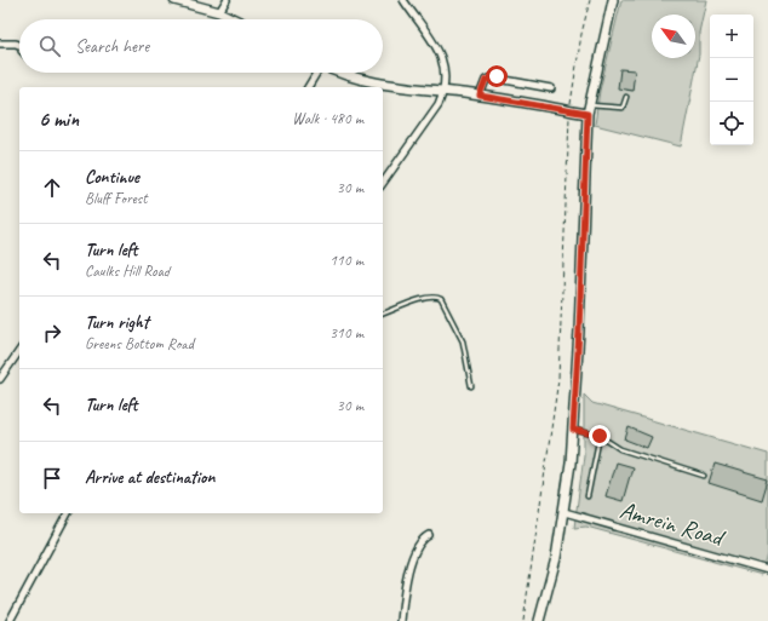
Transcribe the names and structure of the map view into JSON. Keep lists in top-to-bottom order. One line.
{"streets":{"street":["Amrein Road"]},"north":"top left","page":{"map_buttons":["+","−"],"search":"Search here","heading":["6 min","Walk · 480 m"],"list":[["Continue","Bluff Forest","30 m"],["Turn left","Caulks Hill Road","110 m"],["Turn right","Greens Bottom Road","310 m"],["Turn left","30 m"],"Arrive at destination"]}}
